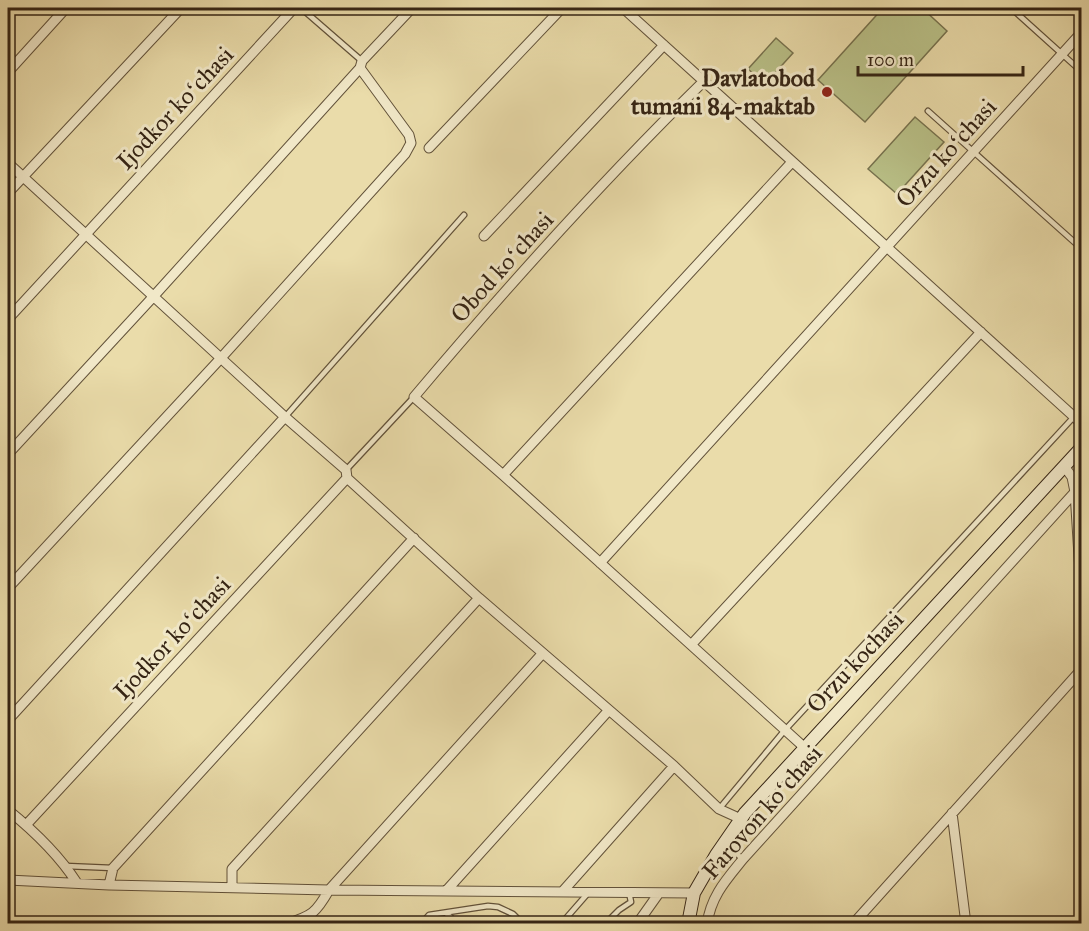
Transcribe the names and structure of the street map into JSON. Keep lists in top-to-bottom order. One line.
{"streets":{"main road":["Orzu kochasi"],"street":["Ijodkor koʻchasi","Orzu koʻchasi","Obod koʻchasi","Farovon koʻchasi"]},"places":["Davlatobod tumani 84-maktab"],"scale_bar":"100 m"}
